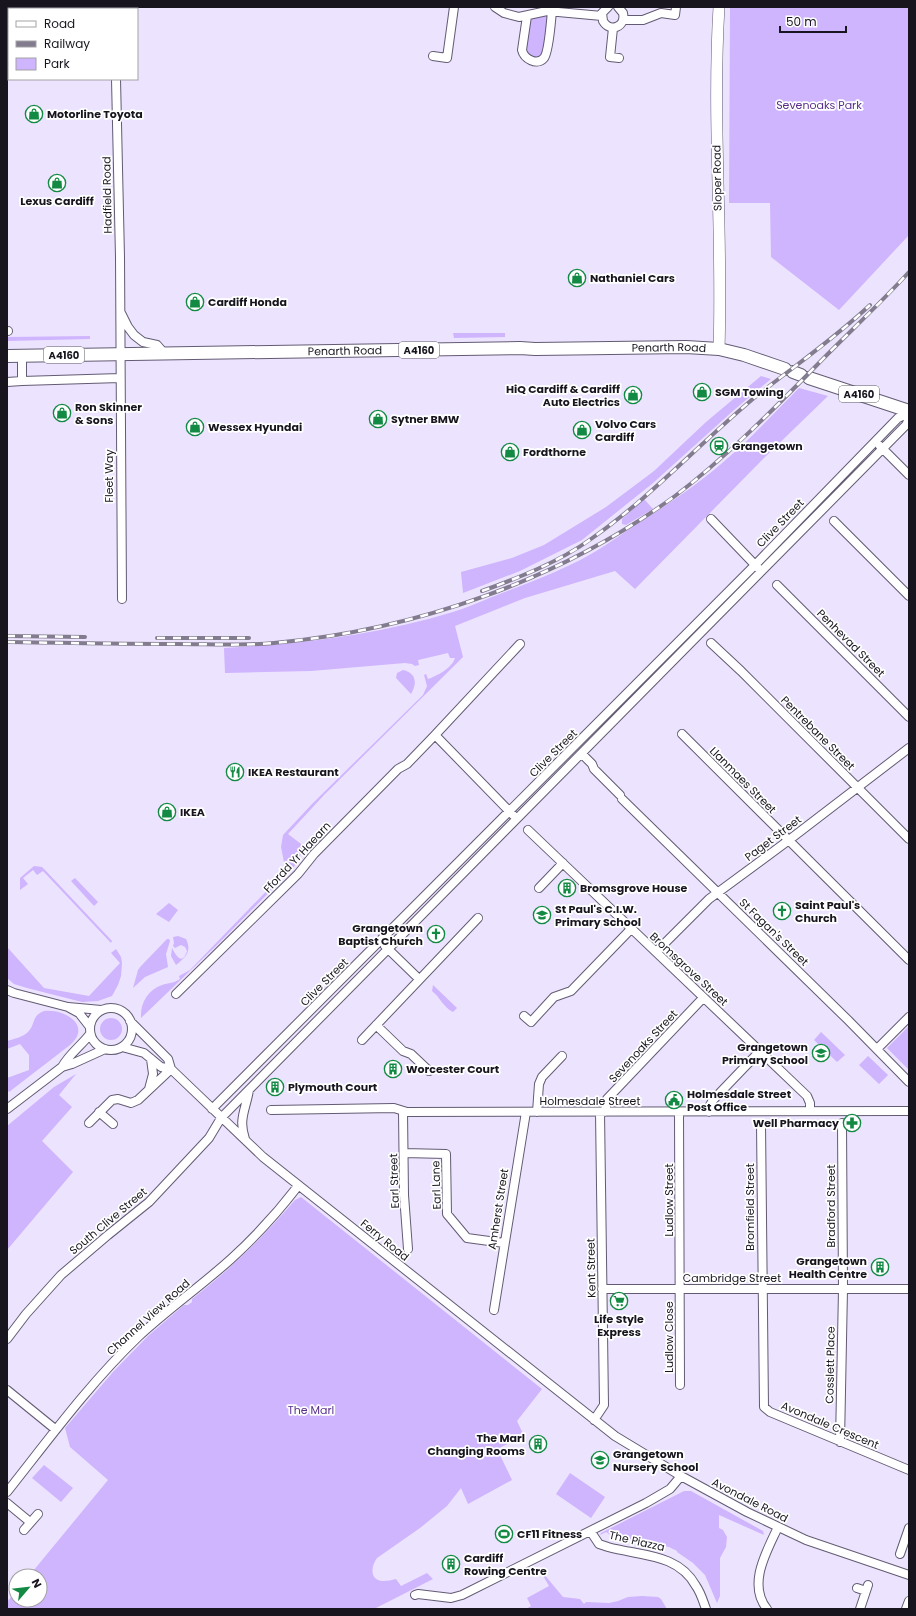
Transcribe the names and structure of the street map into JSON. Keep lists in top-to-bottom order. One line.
{"streets":{"main road":["Penarth Road","A4160"],"street":["Sloper Road","Hadfield Road","Fleet Way","Clive Street","Penhevad Street","Pentrebane Street","Llanmaes Street","Paget Street","Ffordd Yr Haearn","St Fagan's Street","Bromsgrove Street","Sevenoaks Street","Holmesdale Street","Earl Street","Earl Lane","Ludlow Street","Bradford Street","Bromfield Street","Amherst Street","South Clive Street","Ferry Road","Kent Street","Cambridge Street","Channel View Road","Ludlow Close","Cosslett Place","Avondale Crescent","Avondale Road","The Piazza"]},"crossings":[["Sloper Road","Penarth Road"],["Hadfield Road","Penarth Road"],["Hadfield Road","Fleet Way"],["Penarth Road","Fleet Way"],["Penarth Road","Clive Street"],["Clive Street","St Fagan's Street"],["Clive Street","South Clive Street"],["Clive Street","Ferry Road"],["Pentrebane Street","Paget Street"],["Llanmaes Street","Paget Street"],["Paget Street","St Fagan's Street"],["Paget Street","Bromsgrove Street"],["Bromsgrove Street","Sevenoaks Street"],["Bromsgrove Street","Holmesdale Street"],["Sevenoaks Street","Holmesdale Street"],["Sevenoaks Street","Kent Street"],["Holmesdale Street","Earl Street"],["Holmesdale Street","Ludlow Street"],["Holmesdale Street","Amherst Street"],["Holmesdale Street","Kent Street"],["Earl Street","Earl Lane"],["Earl Lane","Amherst Street"],["Ludlow Street","Cambridge Street"],["Ludlow Street","Ludlow Close"],["Bradford Street","Cambridge Street"],["Bradford Street","Cosslett Place"],["Bromfield Street","Cambridge Street"],["Bromfield Street","Avondale Crescent"],["South Clive Street","Ferry Road"],["Ferry Road","Kent Street"],["Ferry Road","Channel View Road"],["Ferry Road","Avondale Road"],["Kent Street","Cambridge Street"],["Kent Street","Avondale Road"],["Cambridge Street","Ludlow Close"],["Cambridge Street","Cosslett Place"],["Cambridge Street","Avondale Crescent"],["Cosslett Place","Avondale Crescent"]],"parks":["Sevenoaks Park","The Marl"],"places":{"shop":["Motorline Toyota","Lexus Cardiff","Nathaniel Cars","Cardiff Honda","SGM Towing","HiQ Cardiff & Cardiff Auto Electrics","Ron Skinner & Sons","Sytner BMW","Wessex Hyundai","Volvo Cars Cardiff","Fordthorne","IKEA"],"station":["Grangetown"],"restaurant":["IKEA Restaurant"],"building":["Bromsgrove House","Worcester Court","Plymouth Court","Grangetown Health Centre","The Marl Changing Rooms","Cardiff Rowing Centre"],"church":["Saint Paul's Church","Grangetown Baptist Church"],"school or university":["St Paul's C.I.W. Primary School","Grangetown Primary School","Grangetown Nursery School"],"public building":["Holmesdale Street Post Office"],"pharmacy":["Well Pharmacy"],"supermarket":["Life Style Express"],"sports":["CF11 Fitness"]},"legend":["Road","Railway","Park"],"scale_bar":"50 m","north":"top right"}
